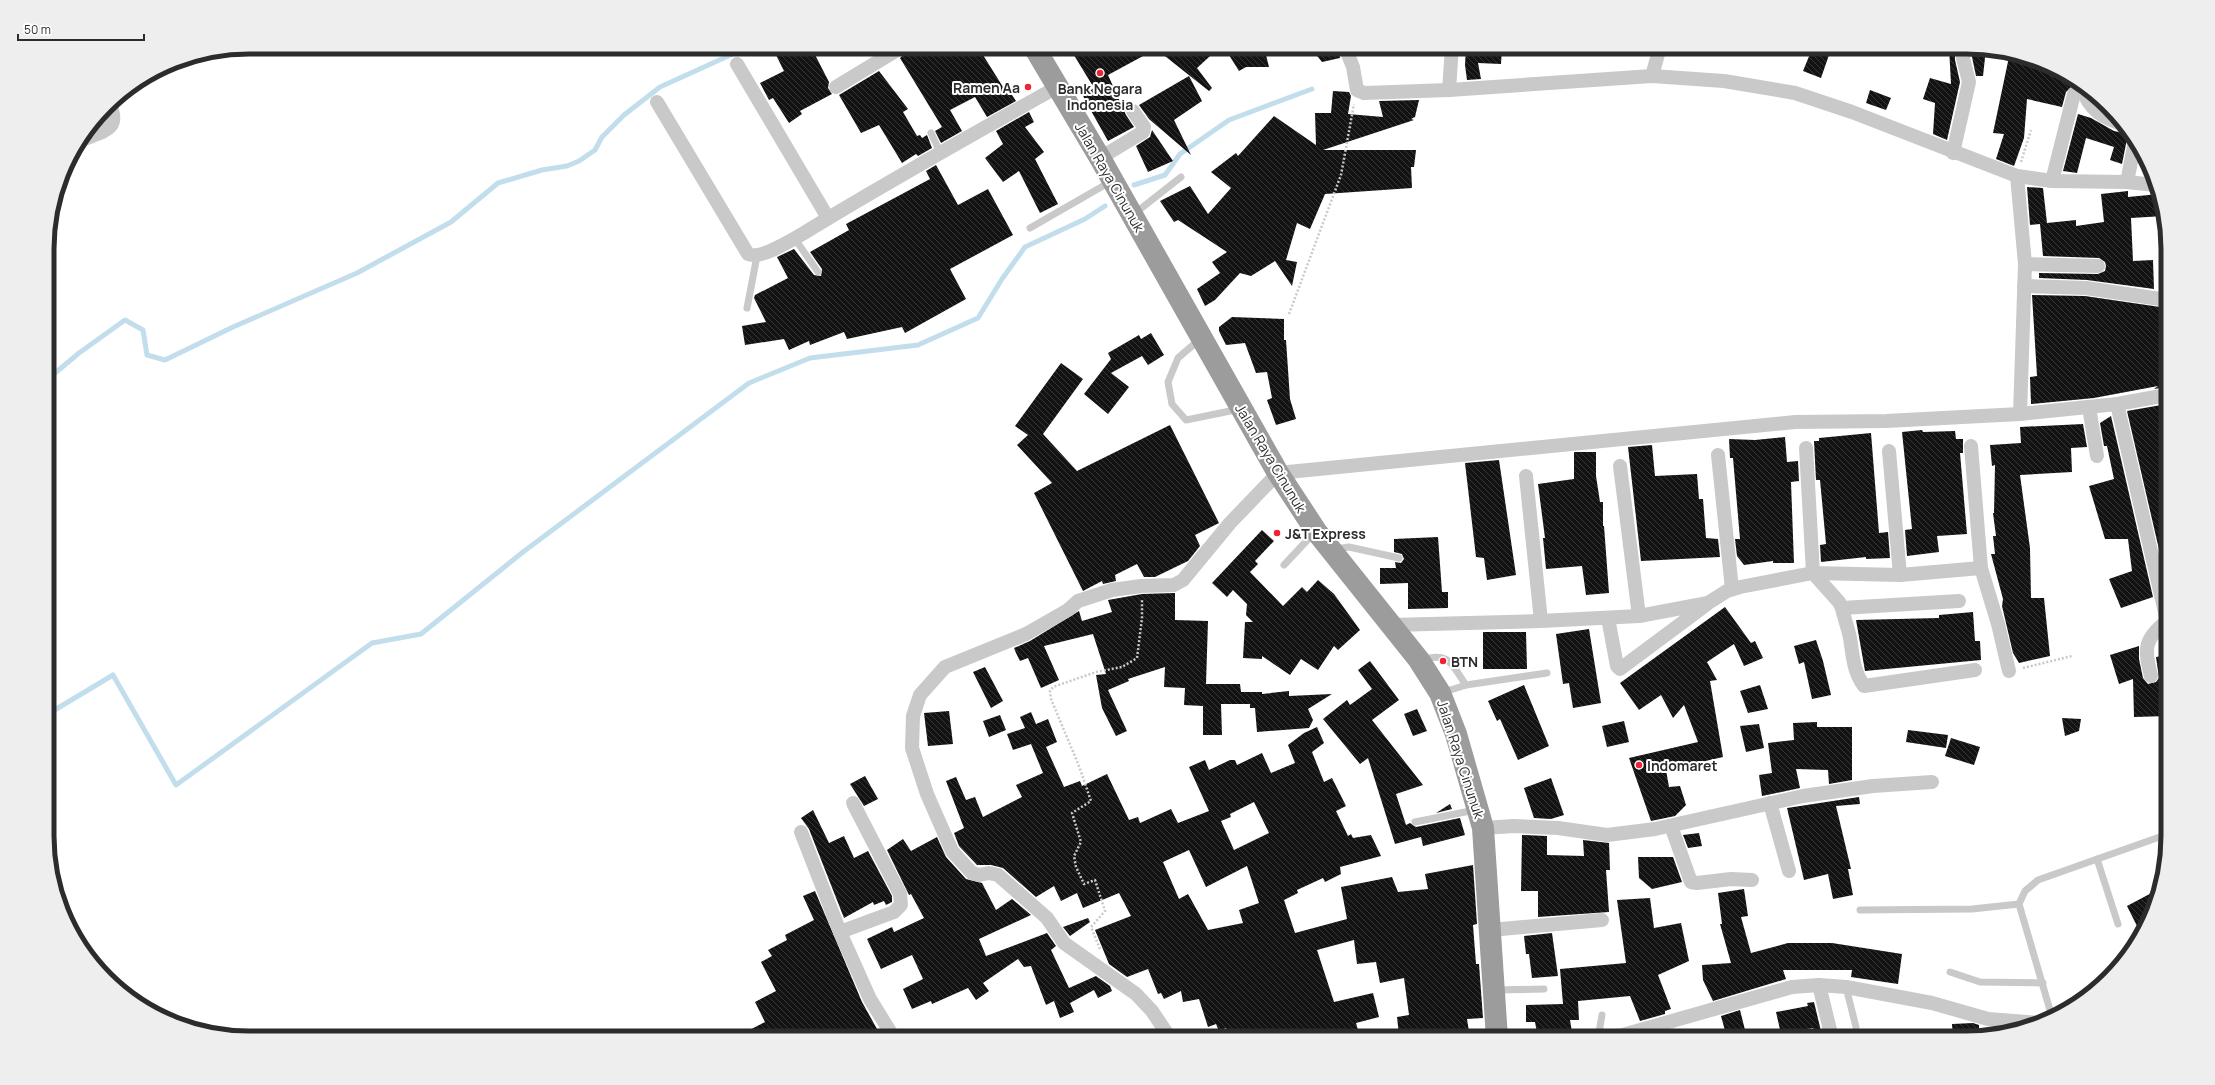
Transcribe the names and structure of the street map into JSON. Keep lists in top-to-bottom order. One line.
{"streets":{"highway":["Jalan Raya Cinunuk"]},"places":["Bank Negara Indonesia","Ramen Aa","J&T Express","BTN","Indomaret"],"scale_bar":"50 m"}
